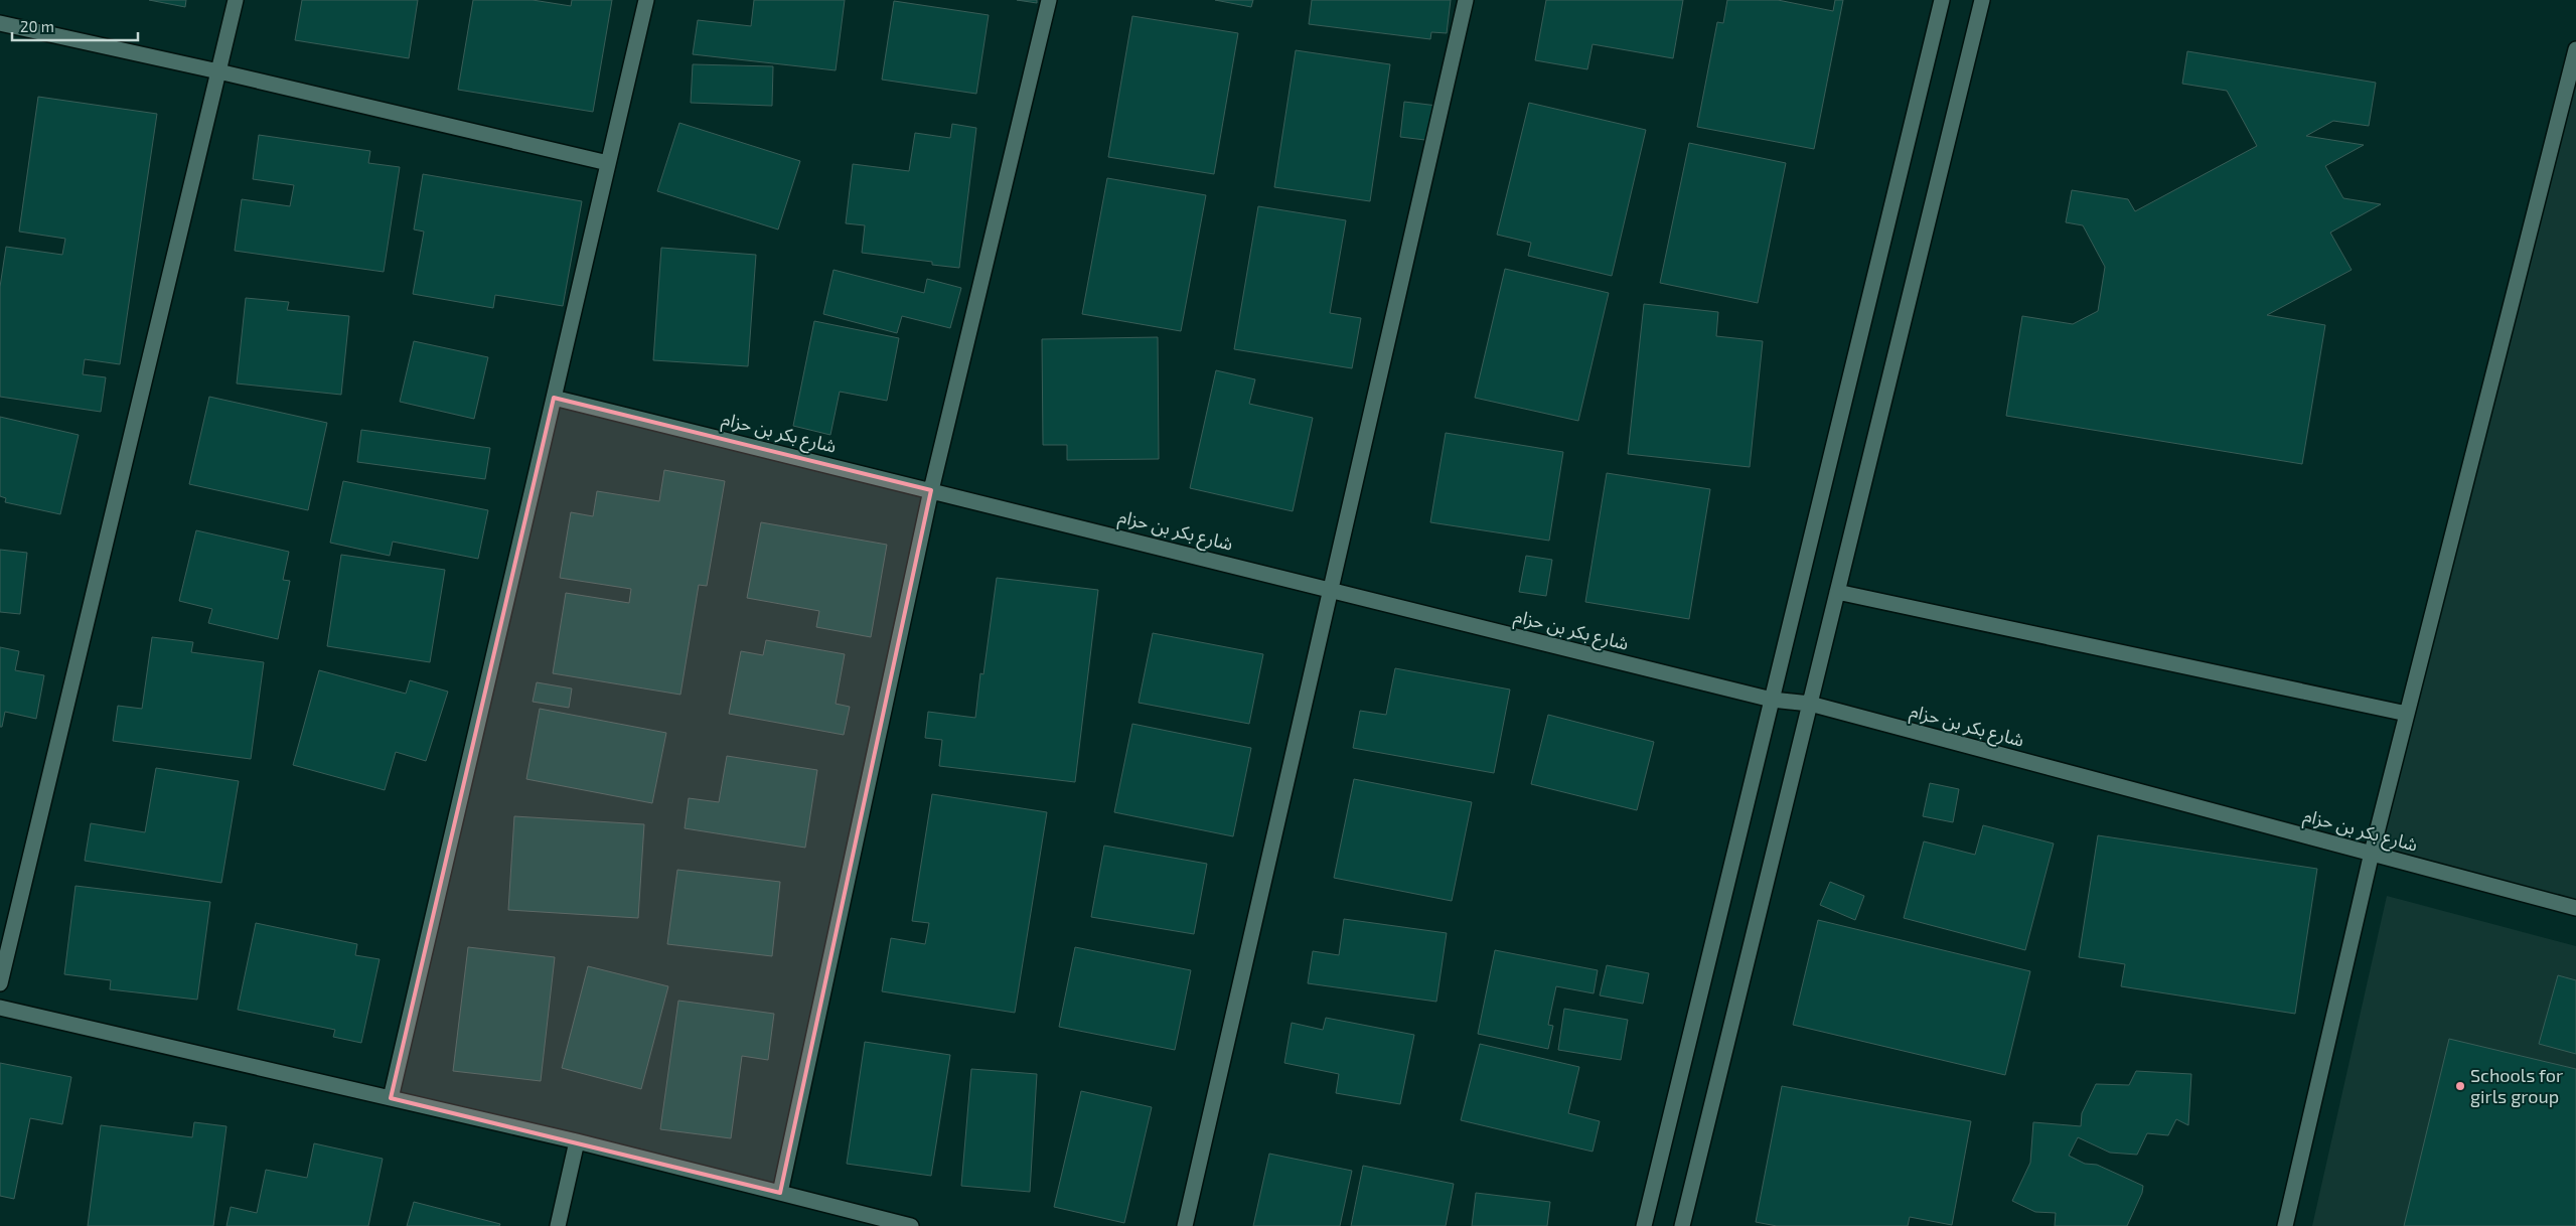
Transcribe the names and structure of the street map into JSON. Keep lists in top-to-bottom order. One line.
{"streets":{"street":["شارع بكر بن حزام"]},"places":["Schools for girls group"],"scale_bar":"20 m"}
